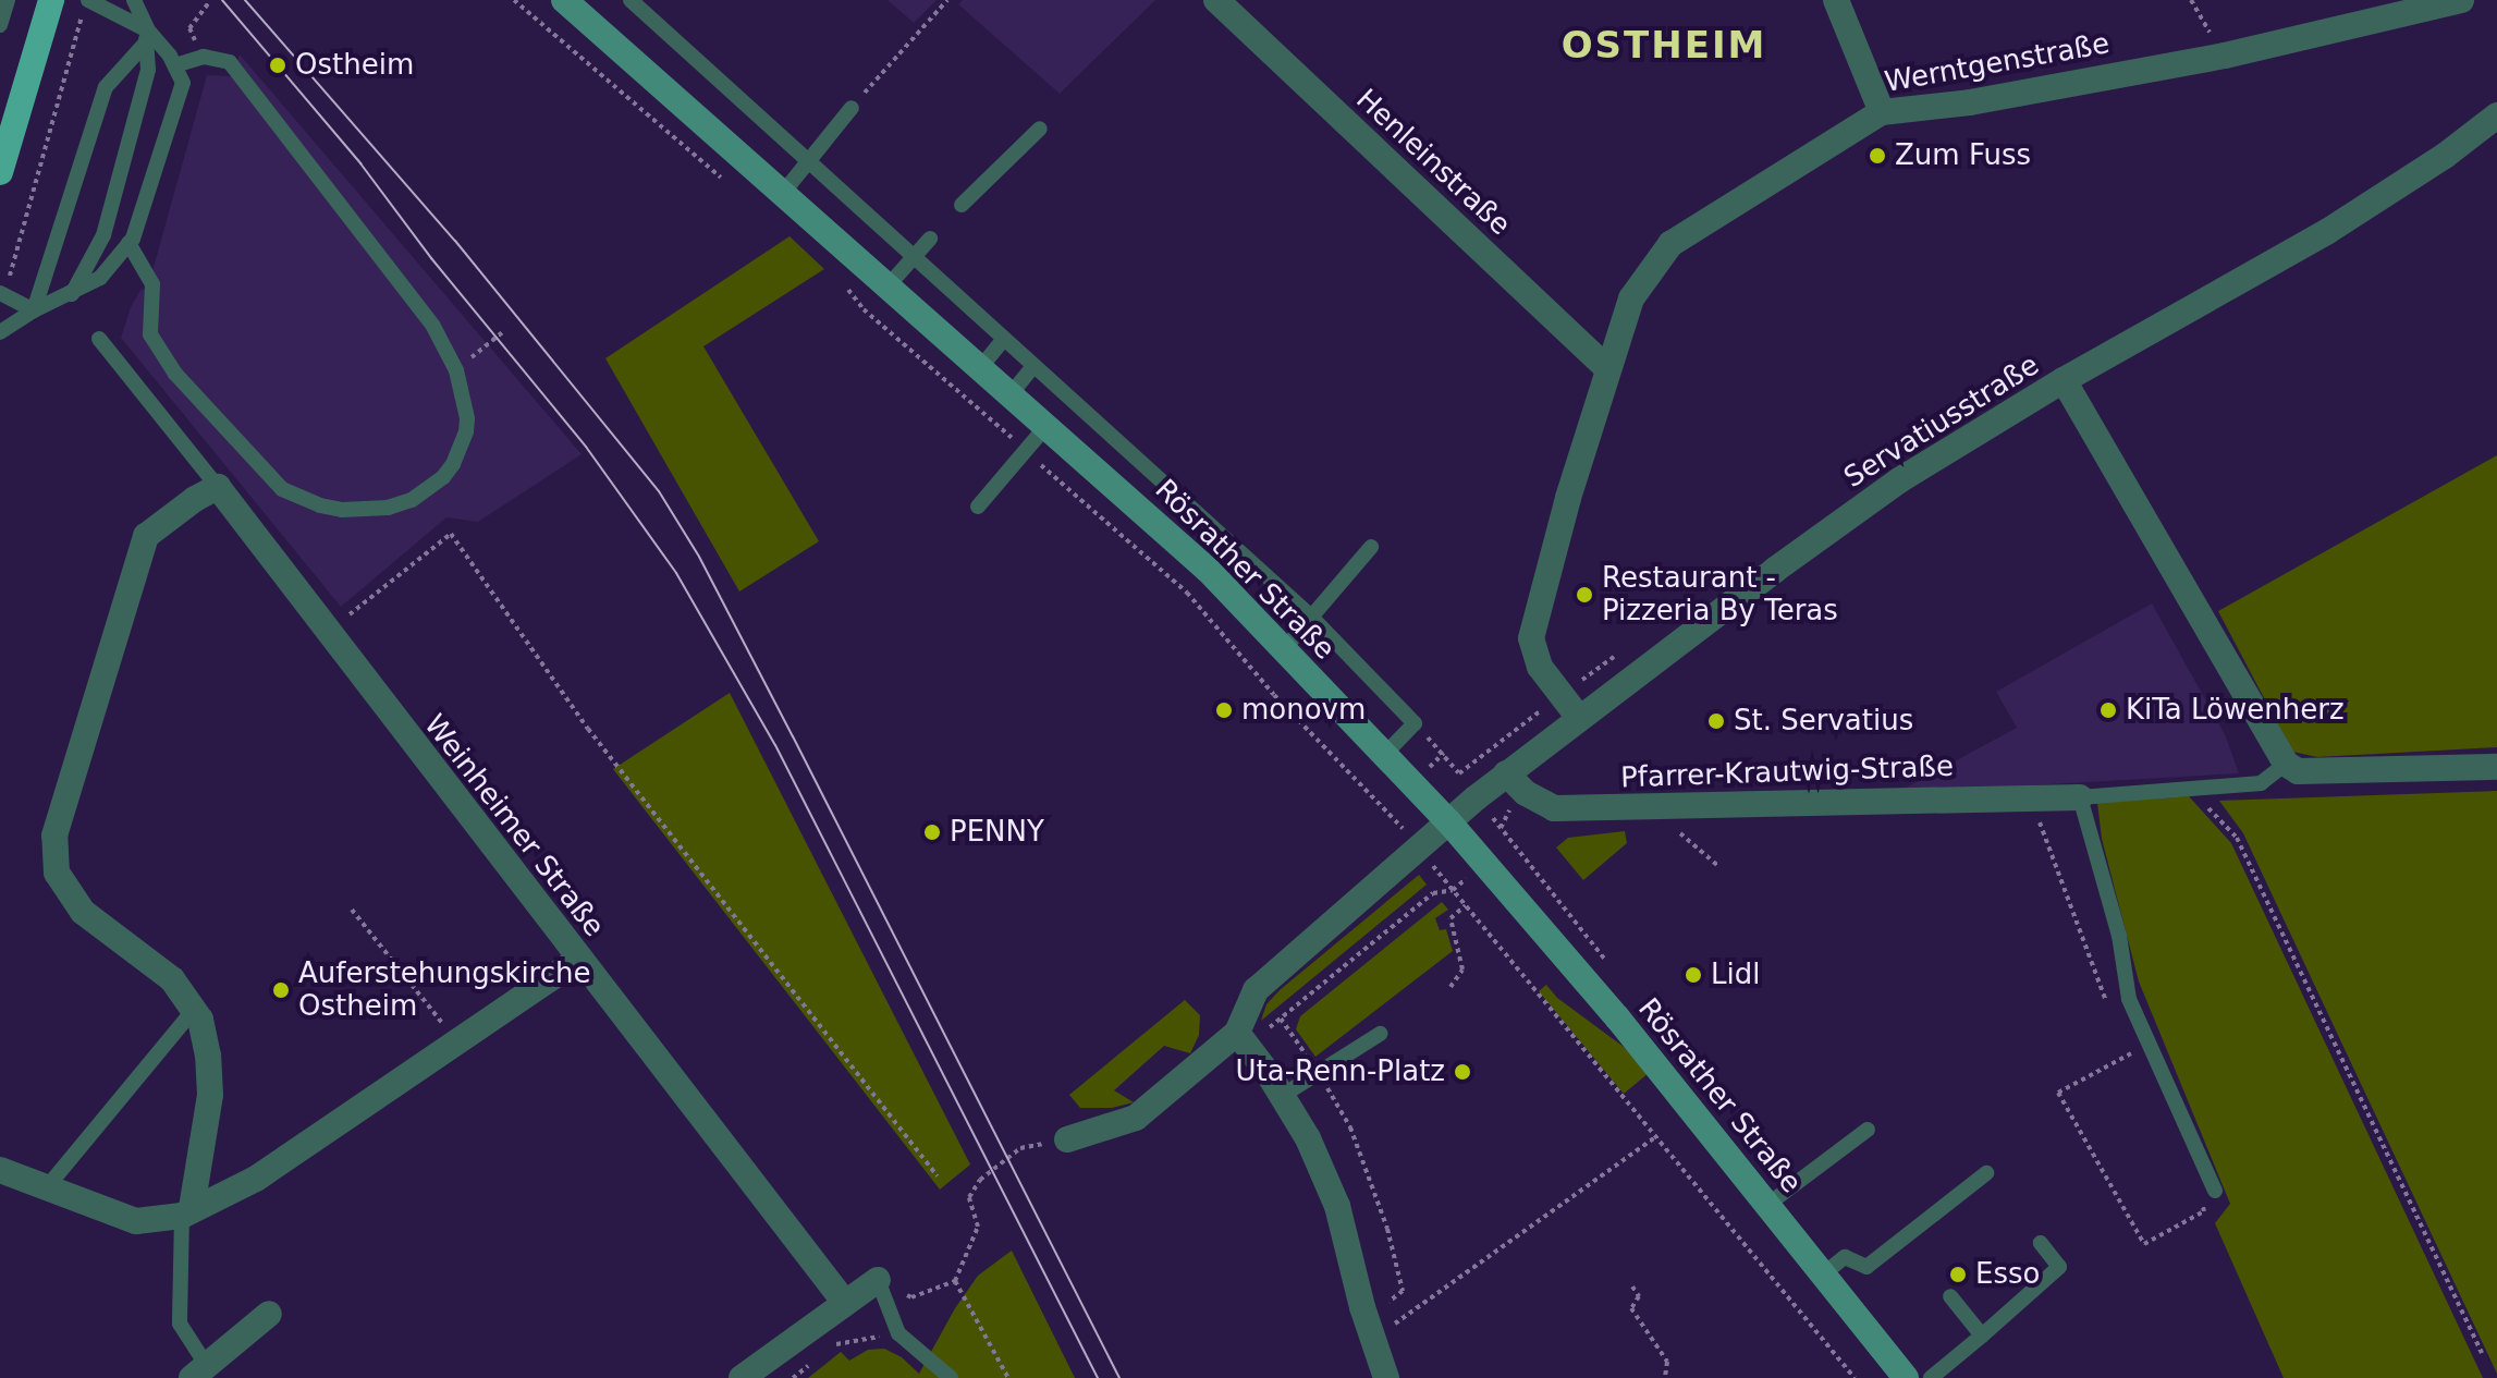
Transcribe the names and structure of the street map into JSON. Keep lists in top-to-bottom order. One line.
{"streets":{"main road":["Rösrather Straße"],"street":["Werntgenstraße","Henleinstraße","Servatiusstraße","Pfarrer-Krautwig-Straße","Weinheimer Straße"]},"crossings":[["Werntgenstraße","Henleinstraße"],["Werntgenstraße","Servatiusstraße"],["Servatiusstraße","Rösrather Straße"],["Servatiusstraße","Pfarrer-Krautwig-Straße"]],"districts":["OSTHEIM"],"places":["Ostheim","Zum Fuss","Restaurant - Pizzeria By Teras","monovm","KiTa Löwenherz","St. Servatius","PENNY","Lidl","Auferstehungskirche Ostheim","Uta-Renn-Platz","Esso"]}
